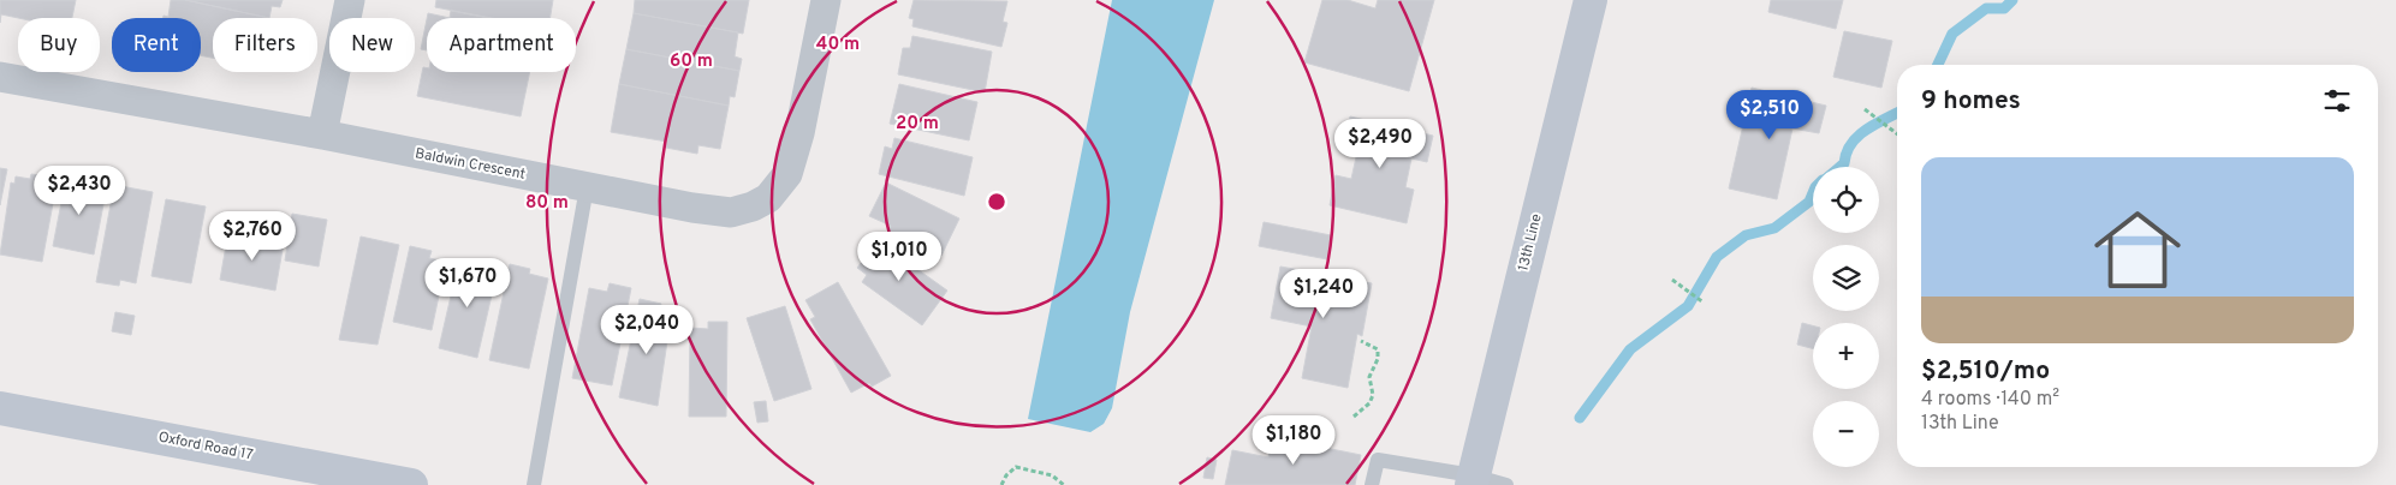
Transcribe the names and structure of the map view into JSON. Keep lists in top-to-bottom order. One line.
{"streets":{"main road":["13th Line","Oxford Road 17"],"street":["Baldwin Crescent"]},"page":{"chip":["Buy","Rent","Filters","New","Apartment"],"heading":"9 homes","price":["$2,510","$2,490","$2,430","$2,760","$1,010","$1,670","$1,240","$2,040","$1,180"],"list":[{"name":"$2,510/mo","note":"4 rooms · 140 m² · 13th Line"}],"map_buttons":["+","−"]},"rings":["40 m","60 m","20 m","80 m"]}
